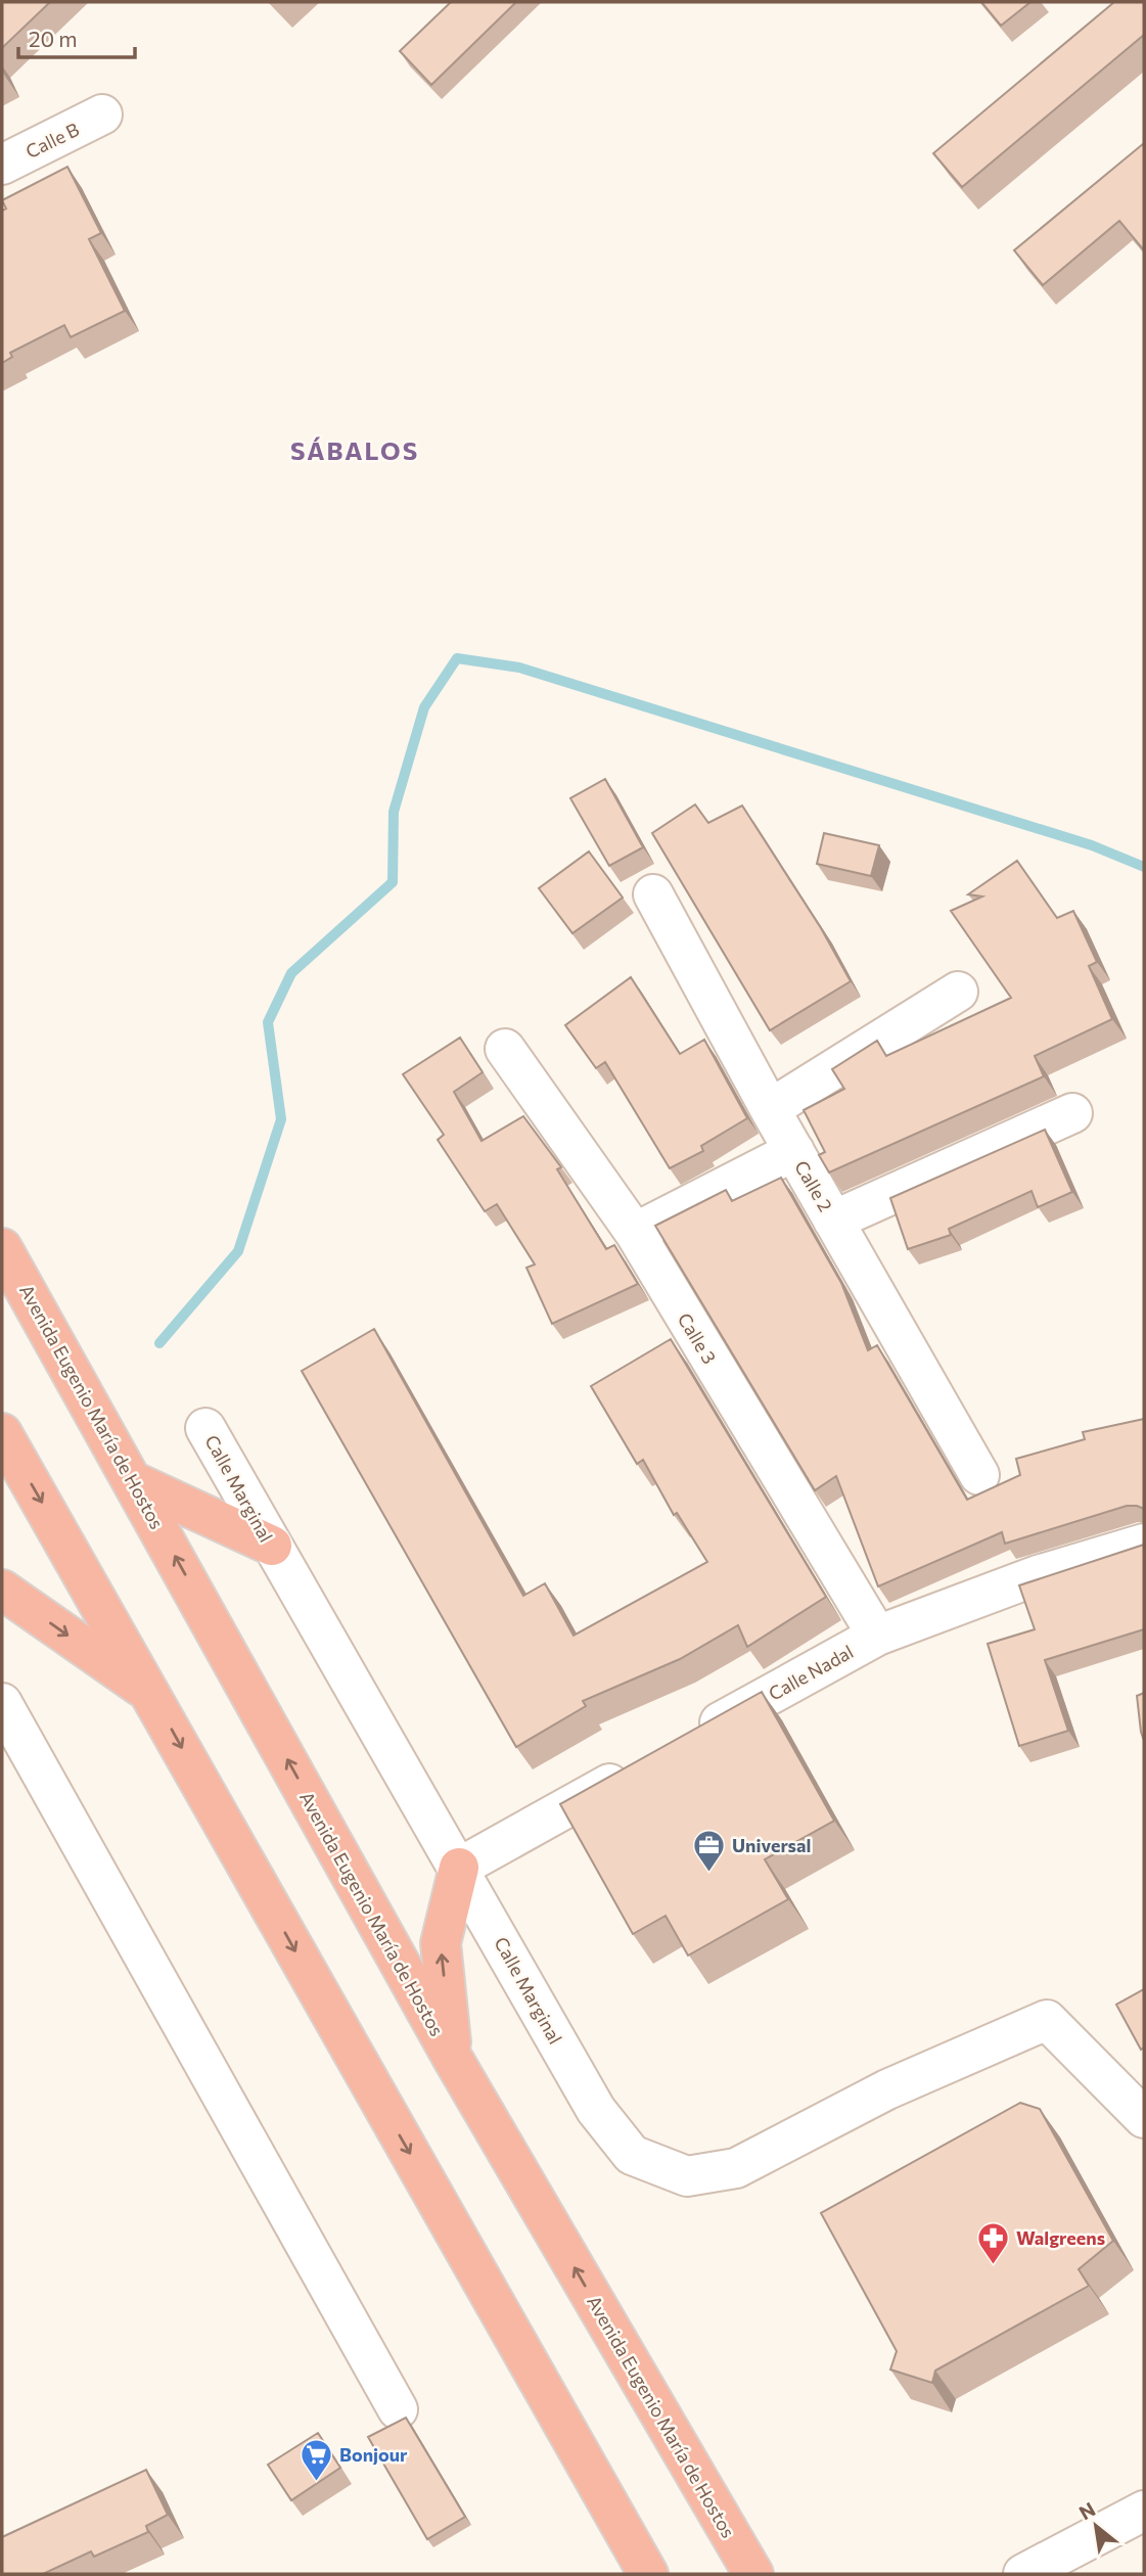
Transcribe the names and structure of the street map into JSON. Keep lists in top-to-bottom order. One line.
{"streets":{"highway":["Avenida Eugenio María de Hostos"],"street":["Calle B","Calle 2","Calle 3","Calle Marginal","Calle Nadal"]},"crossings":[["Calle 3","Calle Nadal"]],"districts":["SÁBALOS"],"places":{"office":["Universal"],"pharmacy":["Walgreens"],"supermarket":["Bonjour"]},"scale_bar":"20 m","north":"top left"}
